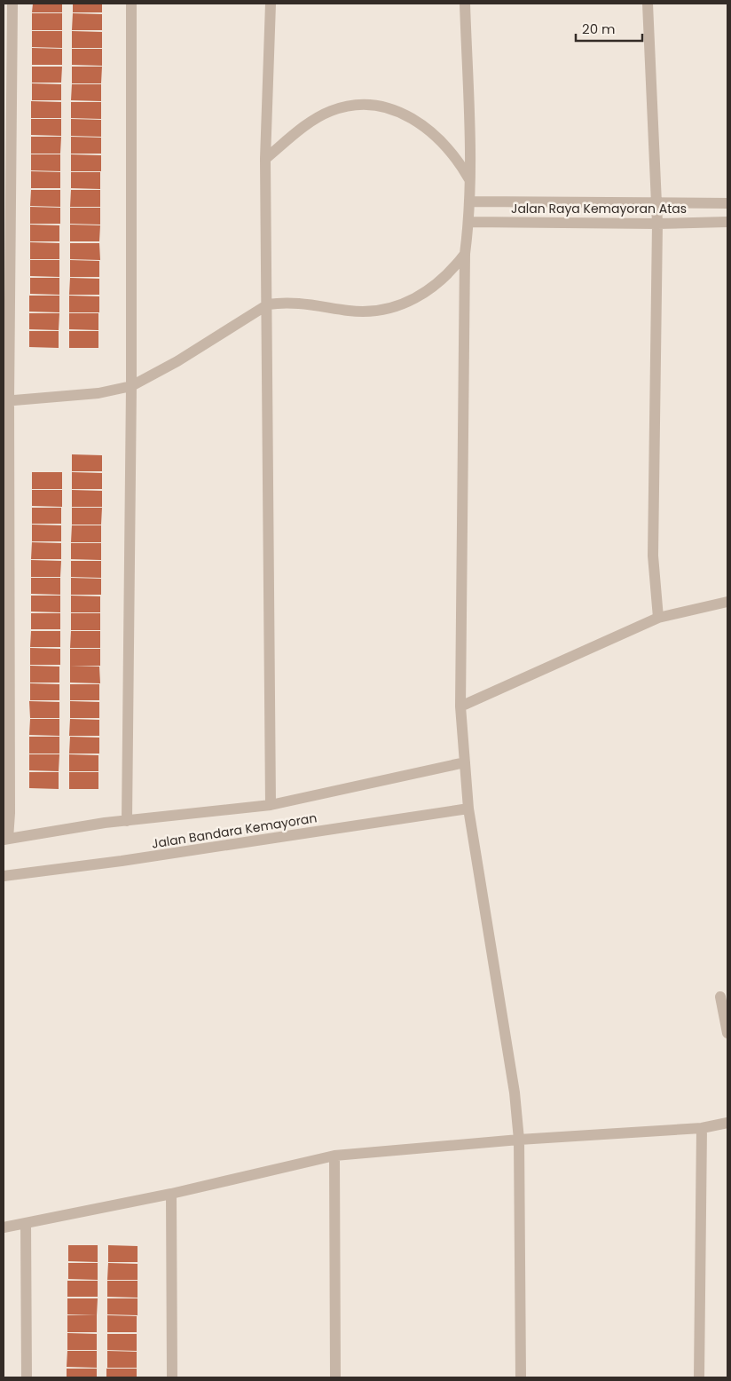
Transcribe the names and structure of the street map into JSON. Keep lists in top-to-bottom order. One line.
{"streets":{"street":["Jalan Raya Kemayoran Atas","Jalan Bandara Kemayoran"]},"scale_bar":"20 m"}
